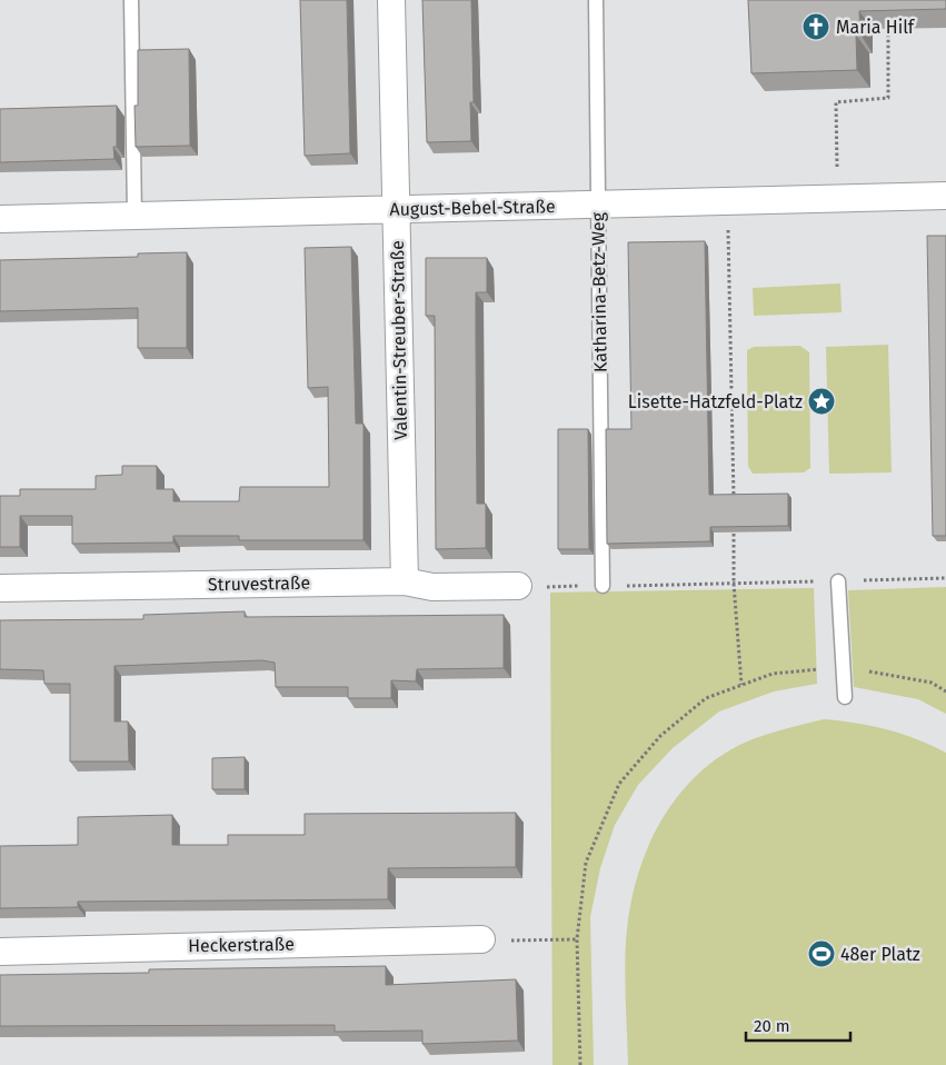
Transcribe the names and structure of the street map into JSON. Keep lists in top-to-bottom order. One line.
{"streets":{"street":["August-Bebel-Straße","Valentin-Streuber-Straße","Struvestraße","Heckerstraße"],"lane":["Katharina-Betz-Weg"]},"crossings":[["August-Bebel-Straße","Katharina-Betz-Weg"],["August-Bebel-Straße","Valentin-Streuber-Straße"],["Valentin-Streuber-Straße","Struvestraße"]],"places":{"church":["Maria Hilf"],"place":["Lisette-Hatzfeld-Platz"],"sports":["48er Platz"]},"scale_bar":"20 m"}
